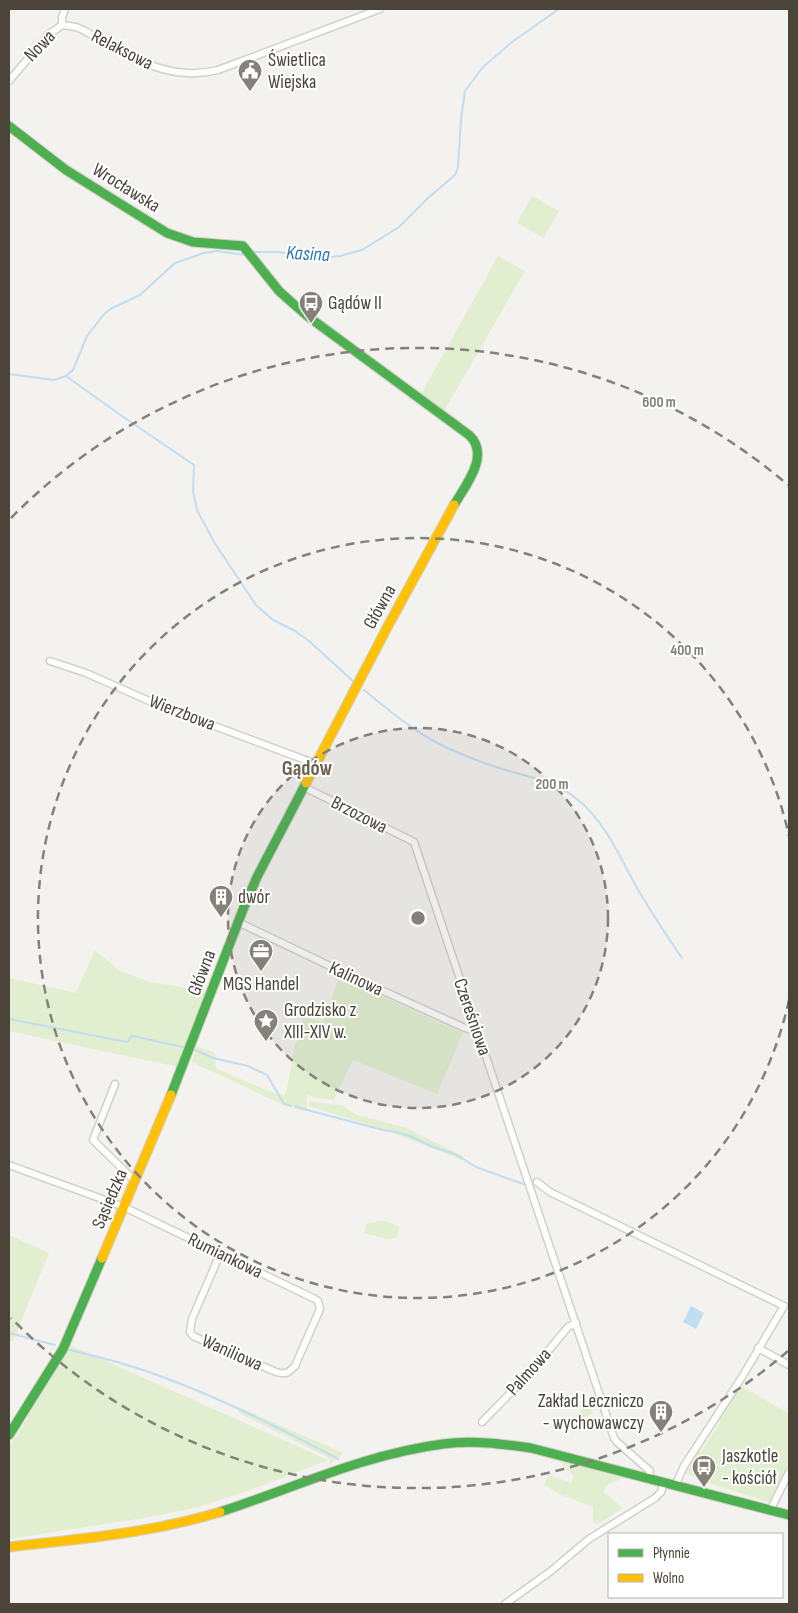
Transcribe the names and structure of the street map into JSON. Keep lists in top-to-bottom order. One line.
{"streets":{"street":["Nowa","Relaksowa","Wrocławska","Główna","Wierzbowa","Brzozowa","Kalinowa","Czereśniowa","Sąsiedzka","Rumiankowa","Waniliowa","Palmowa"]},"crossings":[["Nowa","Relaksowa"],["Wrocławska","Główna"],["Główna","Wierzbowa"],["Główna","Brzozowa"],["Główna","Kalinowa"],["Główna","Sąsiedzka"],["Brzozowa","Czereśniowa"],["Kalinowa","Czereśniowa"],["Czereśniowa","Palmowa"],["Sąsiedzka","Rumiankowa"],["Rumiankowa","Waniliowa"]],"districts":["Gądów"],"water":["Kasina"],"places":{"public building":["Świetlica Wiejska"],"bus stop":["Gądów II","Jaszkotle - kościół"],"building":["dwór","Zakład Leczniczo - wychowawczy"],"office":["MGS Handel"],"place":["Grodzisko z XIII-XIV w."]},"legend":["Płynnie","Wolno"],"rings":["600 m","400 m","200 m"]}
